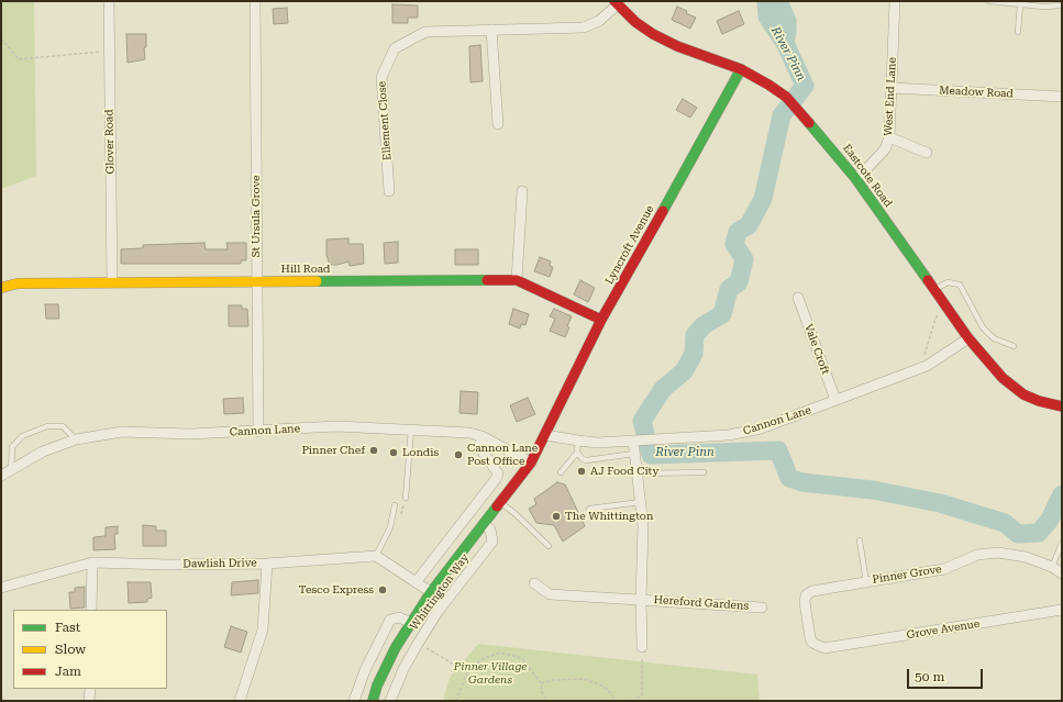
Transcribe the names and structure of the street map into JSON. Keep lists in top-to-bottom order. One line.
{"streets":{"street":["Meadow Road","West End Lane","Ellement Close","Glover Road","Eastcote Road","St Ursula Grove","Lyncroft Avenue","Hill Road","Vale Croft","Cannon Lane","Dawlish Drive","Pinner Grove","Whittington Way","Hereford Gardens","Grove Avenue"]},"crossings":[["Meadow Road","West End Lane"],["West End Lane","Eastcote Road"],["Ellement Close","Eastcote Road"],["Glover Road","Hill Road"],["Eastcote Road","Lyncroft Avenue"],["Eastcote Road","Cannon Lane"],["St Ursula Grove","Hill Road"],["St Ursula Grove","Cannon Lane"],["Lyncroft Avenue","Hill Road"],["Lyncroft Avenue","Cannon Lane"],["Lyncroft Avenue","Whittington Way"],["Vale Croft","Cannon Lane"],["Cannon Lane","Whittington Way"],["Cannon Lane","Hereford Gardens"],["Pinner Grove","Grove Avenue"]],"water":["River Pinn"],"parks":["Pinner Village Gardens"],"places":["Pinner Chef","Londis","Cannon Lane Post Office","AJ Food City","The Whittington","Tesco Express"],"legend":["Fast","Slow","Jam"],"scale_bar":"50 m"}
